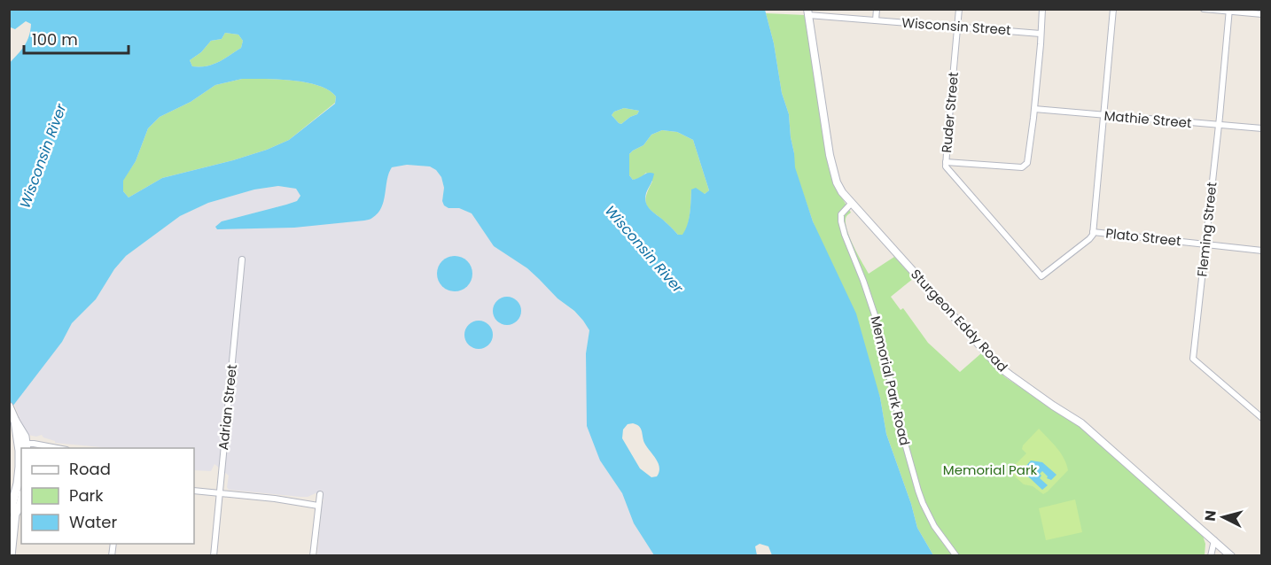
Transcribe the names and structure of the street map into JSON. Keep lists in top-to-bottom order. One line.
{"streets":{"street":["Wisconsin Street","Ruder Street","Mathie Street","Fleming Street","Plato Street","Sturgeon Eddy Road","Memorial Park Road","Adrian Street"]},"crossings":[["Wisconsin Street","Ruder Street"],["Wisconsin Street","Sturgeon Eddy Road"],["Ruder Street","Plato Street"],["Mathie Street","Fleming Street"],["Fleming Street","Plato Street"],["Sturgeon Eddy Road","Memorial Park Road"]],"water":["Wisconsin River"],"parks":["Memorial Park"],"legend":["Road","Park","Water"],"scale_bar":"100 m","north":"left"}
